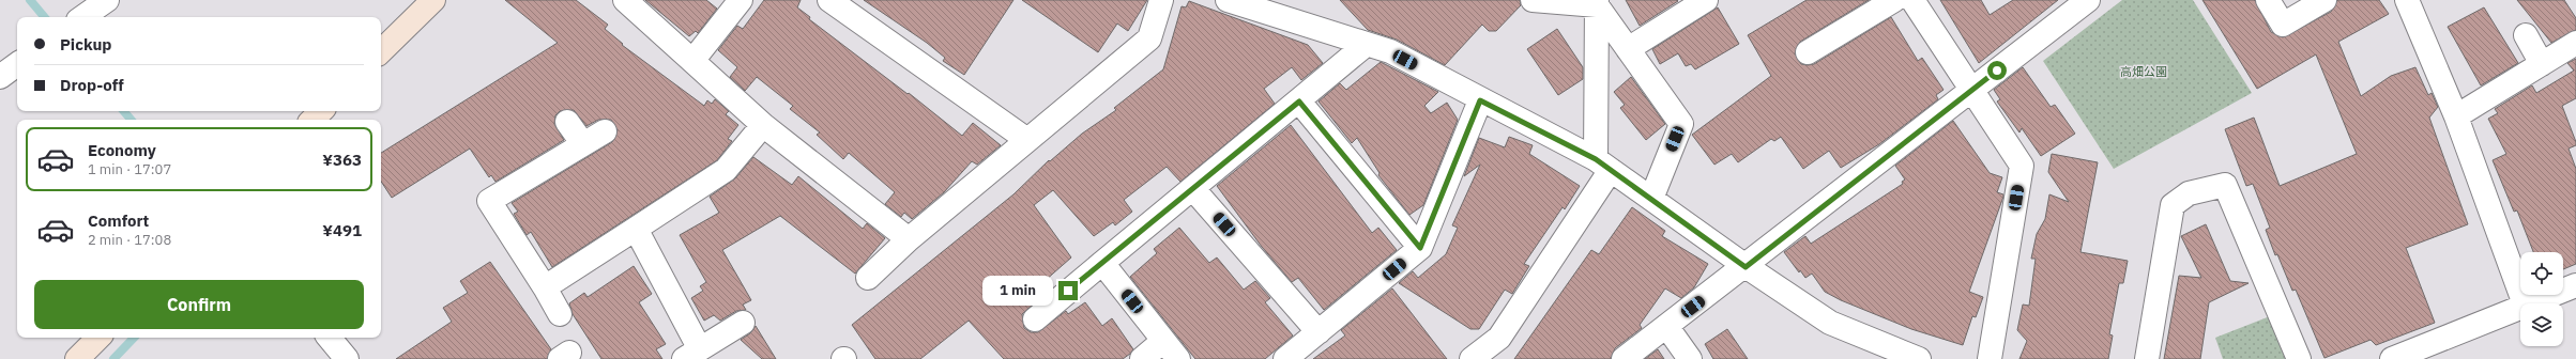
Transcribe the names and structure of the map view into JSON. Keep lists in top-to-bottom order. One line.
{"parks":["高畑公園"],"page":{"banner":["Pickup","Drop-off"],"list":[{"name":"Economy","note":"1 min · 17:07","value":"¥363"},{"name":"Comfort","note":"2 min · 17:08","value":"¥491"}],"buttons":"Confirm","bubble":"1 min"}}
